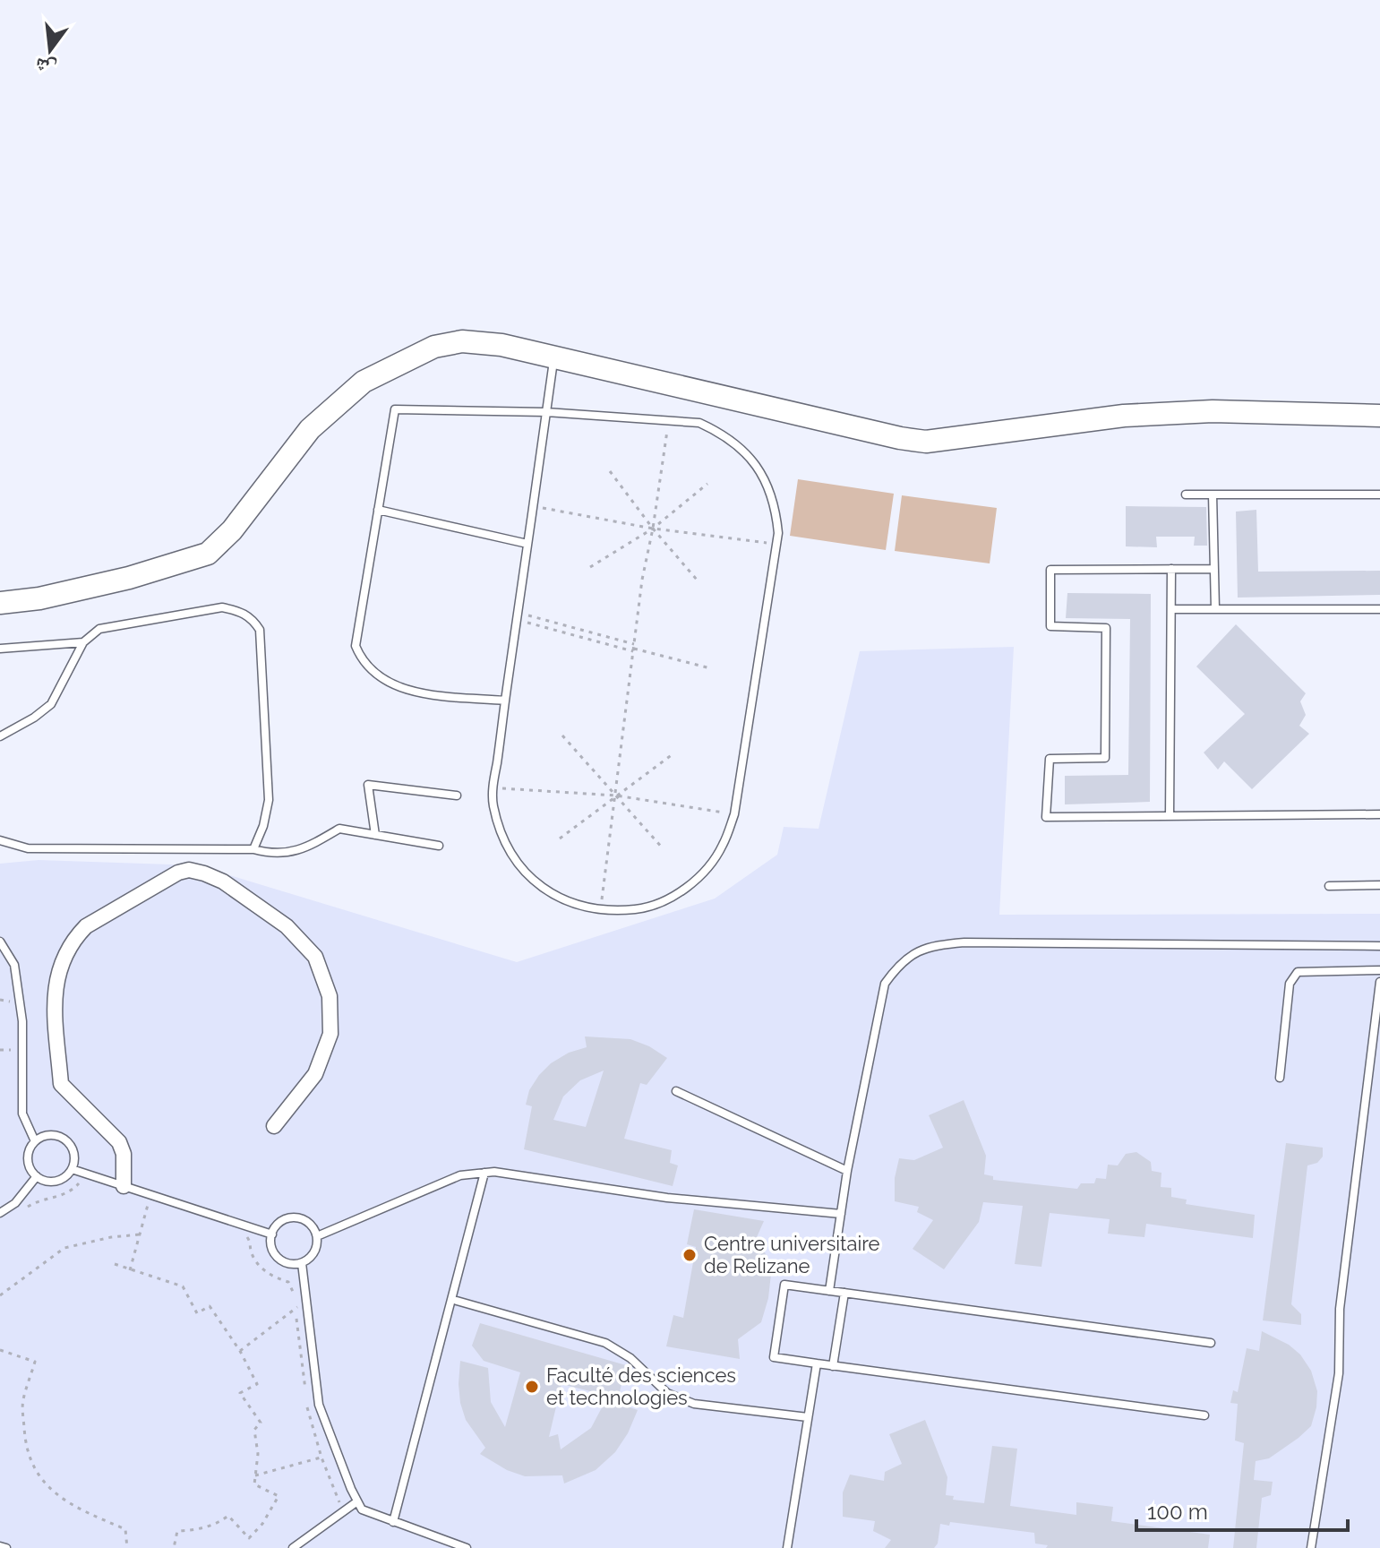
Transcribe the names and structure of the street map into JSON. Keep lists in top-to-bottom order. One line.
{"places":["Centre universitaire de Relizane","Faculté des sciences et technologies"],"scale_bar":"100 m","north":"bottom"}
